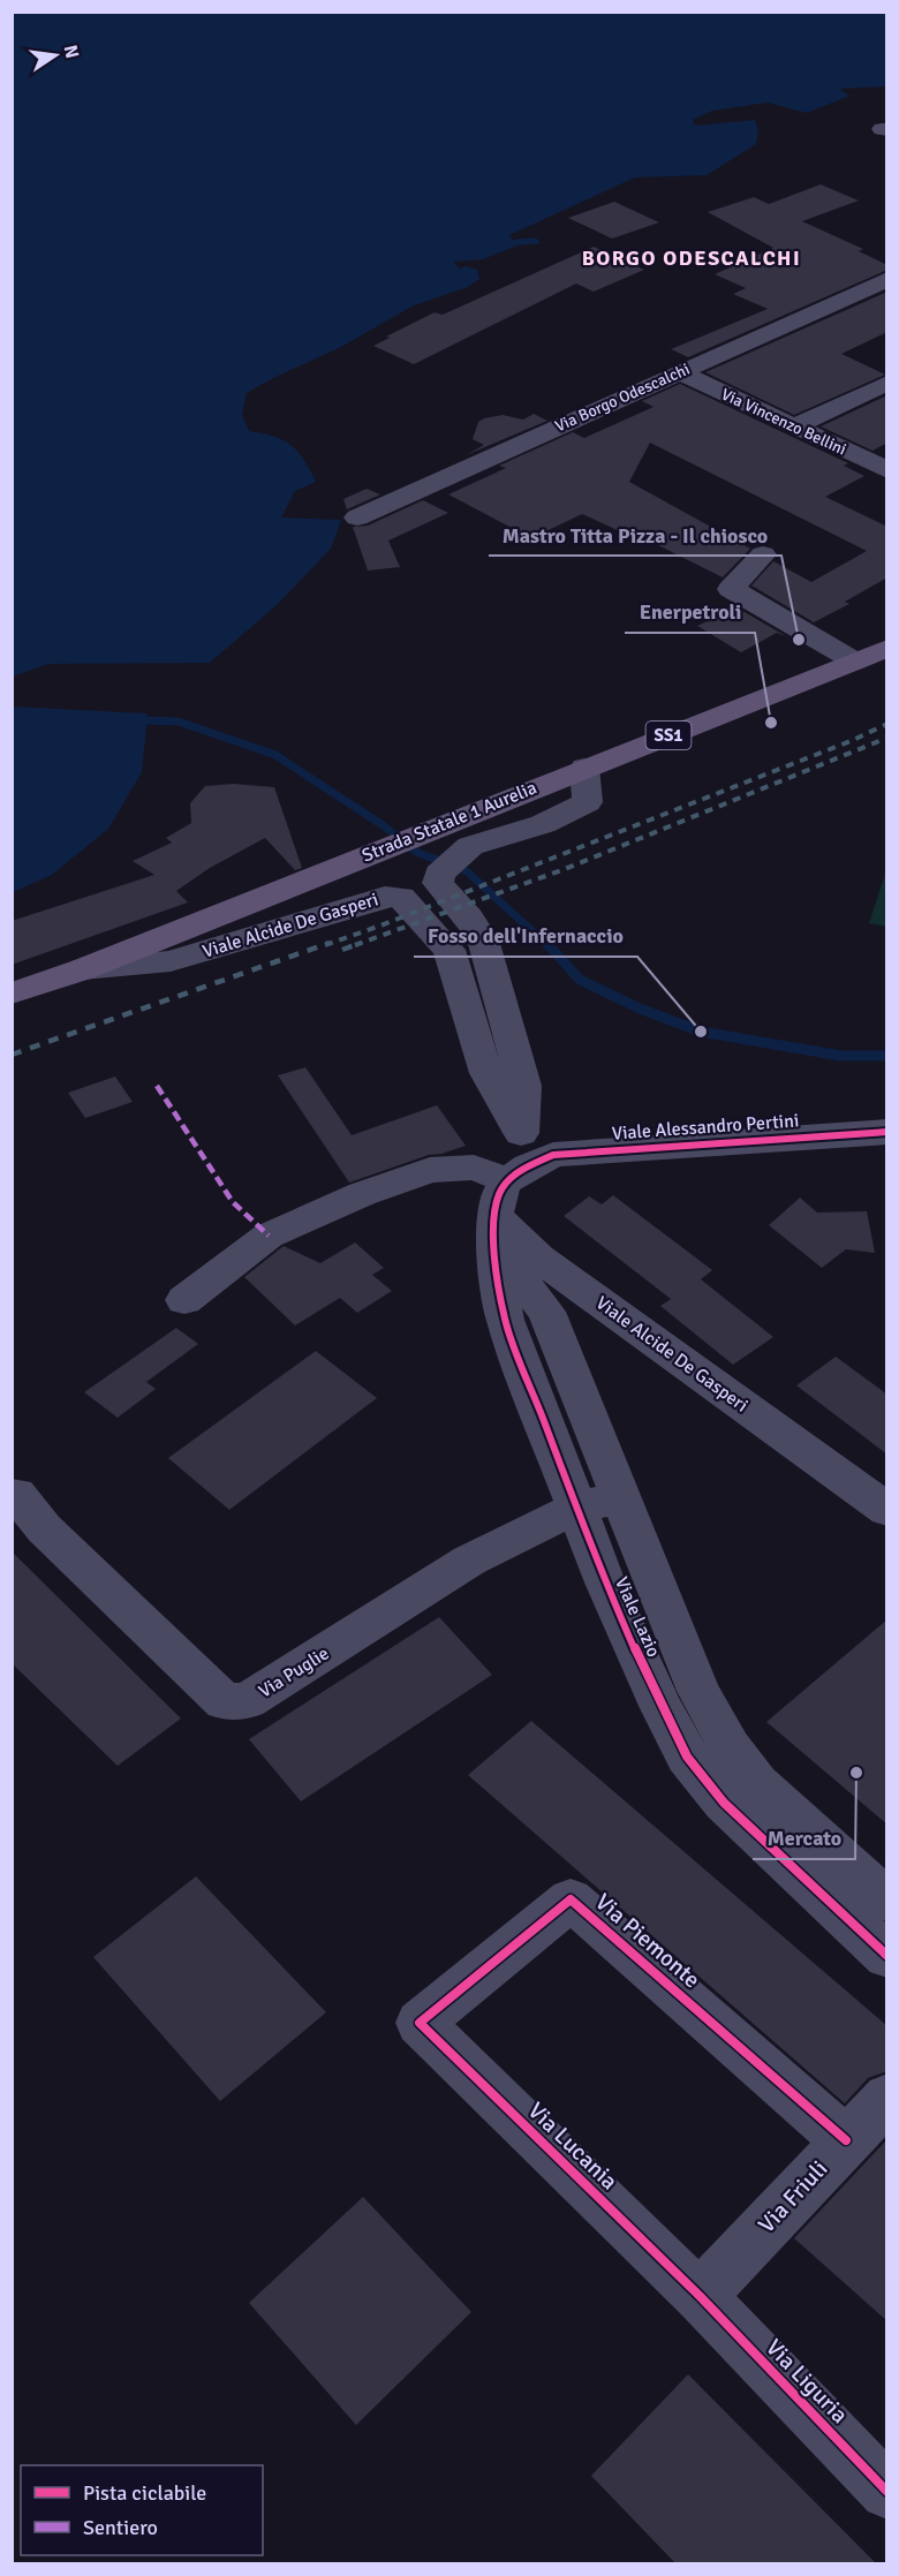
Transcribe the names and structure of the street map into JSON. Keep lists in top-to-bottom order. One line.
{"streets":{"main road":["SS1","Strada Statale 1 Aurelia"],"street":["Via Borgo Odescalchi","Via Vincenzo Bellini","Viale Alcide De Gasperi","Viale Alessandro Pertini","Viale Lazio","Via Puglie","Via Piemonte","Via Lucania","Via Friuli","Via Liguria"]},"crossings":[["Via Borgo Odescalchi","Via Vincenzo Bellini"],["Strada Statale 1 Aurelia","Viale Alcide De Gasperi"],["Viale Alcide De Gasperi","Viale Alessandro Pertini"],["Viale Alcide De Gasperi","Viale Lazio"],["Viale Alessandro Pertini","Viale Lazio"],["Viale Lazio","Via Puglie"],["Via Piemonte","Via Lucania"],["Via Piemonte","Via Friuli"],["Via Lucania","Via Friuli"],["Via Lucania","Via Liguria"],["Via Friuli","Via Liguria"]],"districts":["BORGO ODESCALCHI"],"places":["Mastro Titta Pizza - Il chiosco","Enerpetroli","Fosso dell'Infernaccio","Mercato"],"legend":["Pista ciclabile","Sentiero"],"north":"right"}
